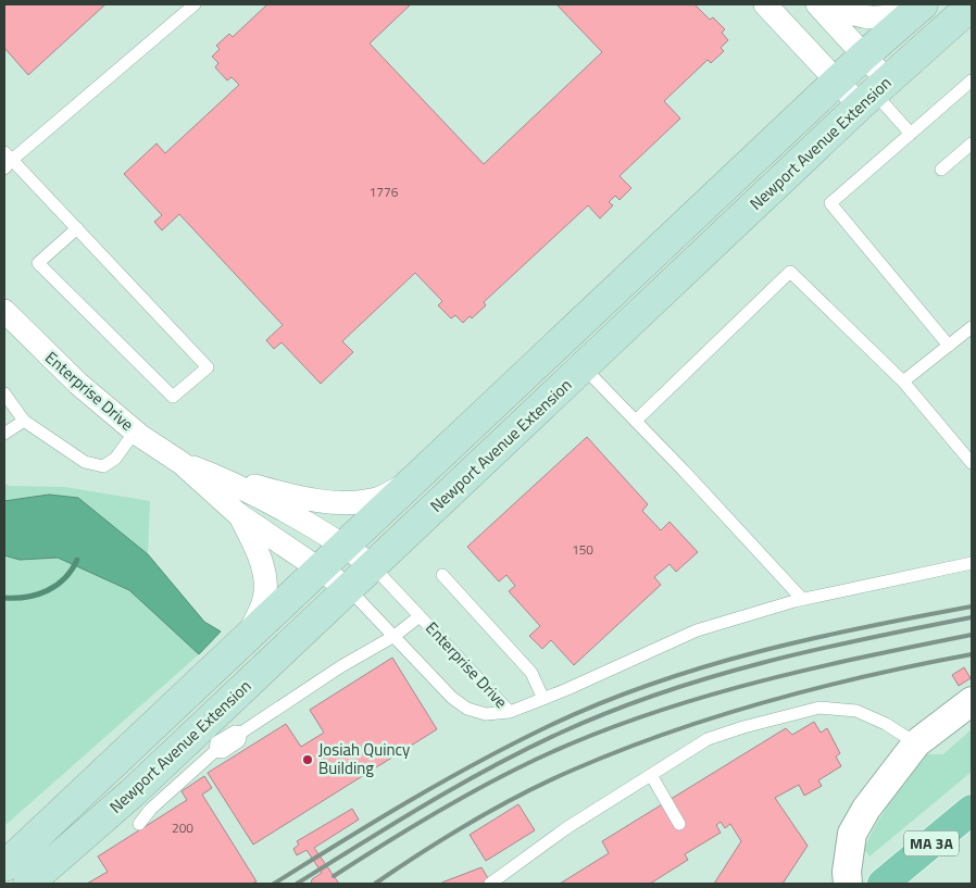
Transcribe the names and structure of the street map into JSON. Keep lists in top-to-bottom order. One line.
{"streets":{"main road":["Newport Avenue Extension","MA 3A"],"street":["Enterprise Drive"]},"crossings":[["Newport Avenue Extension","Enterprise Drive"]],"places":["Josiah Quincy Building"],"house_numbers":["1776","150","200"]}
